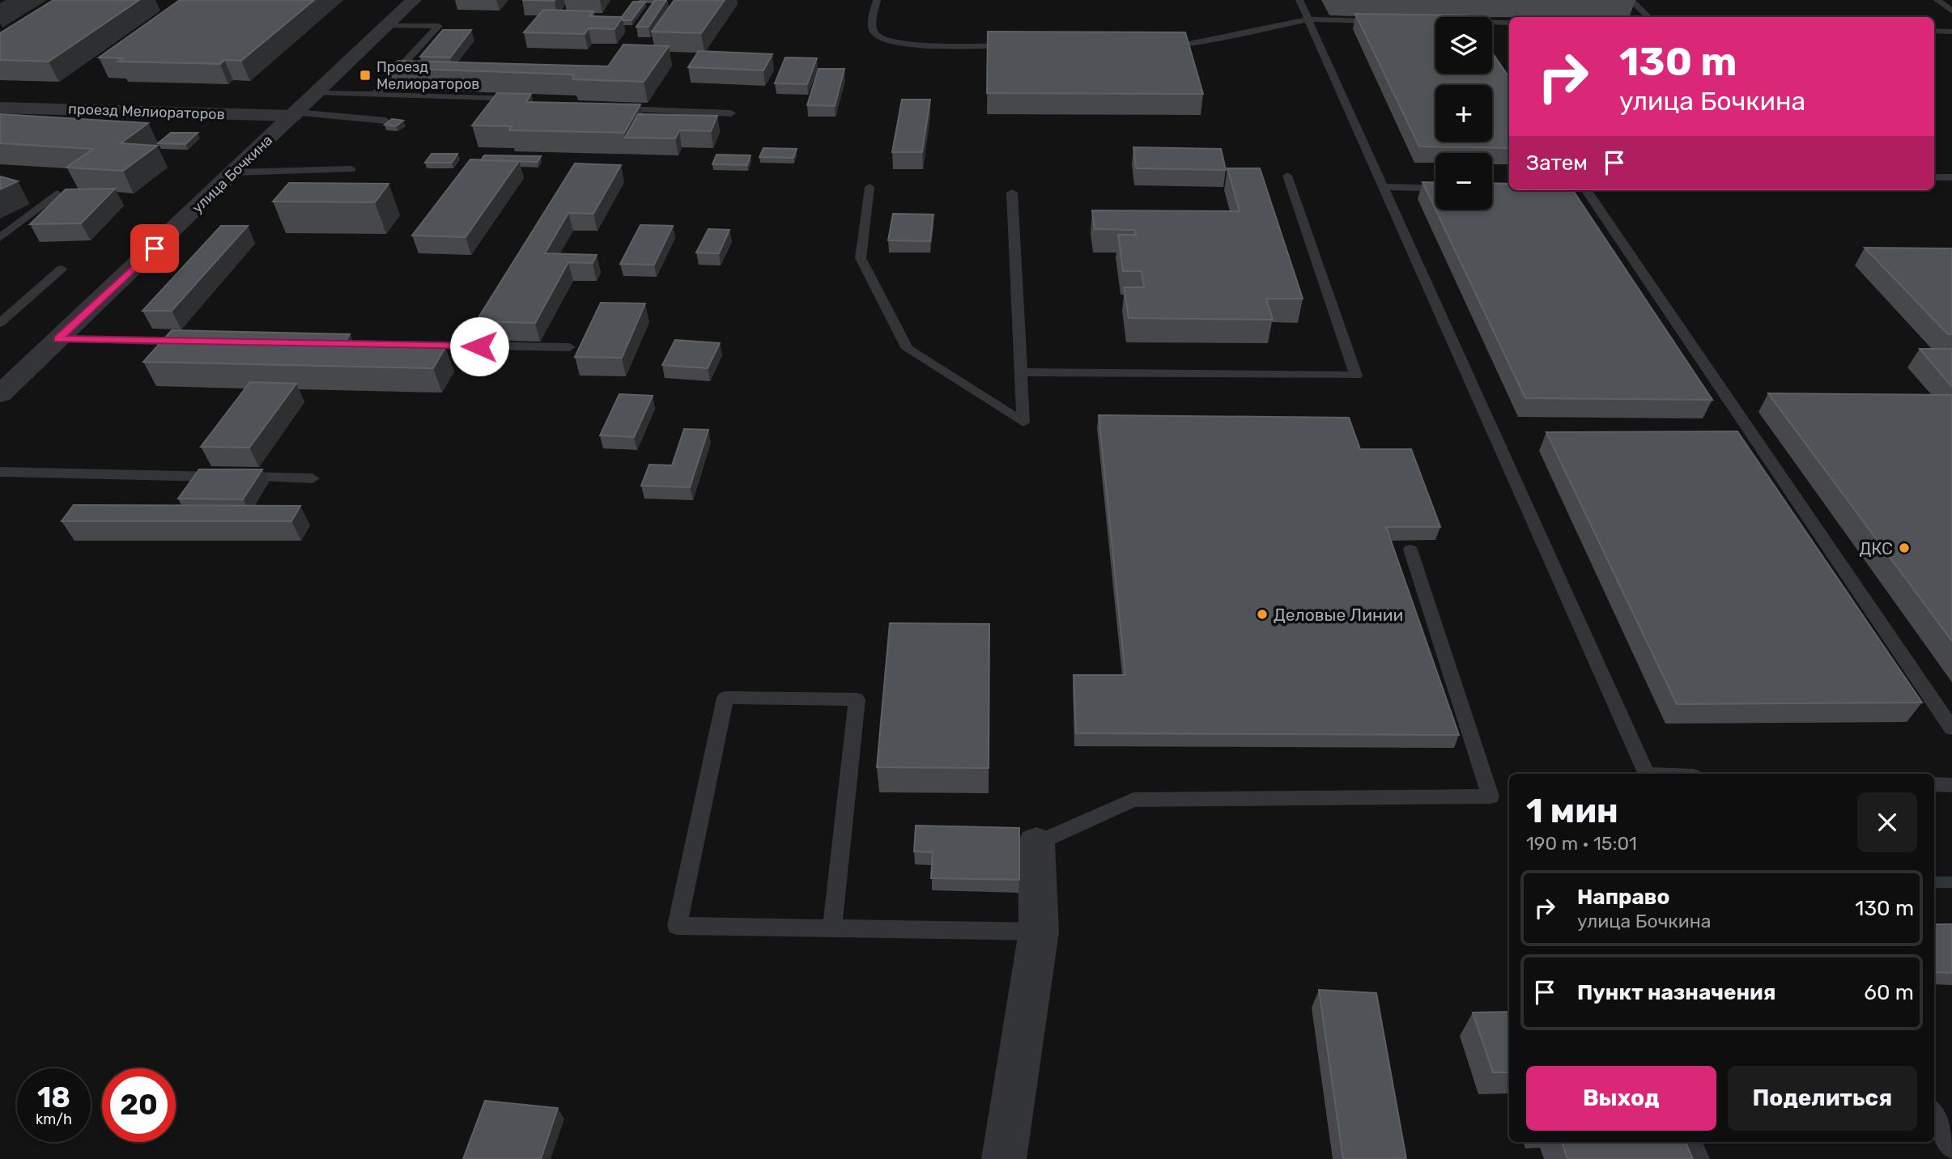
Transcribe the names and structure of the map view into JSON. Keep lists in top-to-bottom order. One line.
{"streets":{"street":["проезд Мелиораторов","улица Бочкина"]},"crossings":[["проезд Мелиораторов","улица Бочкина"]],"places":{"transit":["Проезд Мелиораторов"],"other":["ДКС","Деловые Линии"]},"page":{"map_buttons":["+","−"],"turn":["130 m","улица Бочкина"],"then":"Затем","heading":["1 мин","190 m · 15:01"],"list":[{"name":"Направо","note":"улица Бочкина","value":"130 m"},{"name":"Пункт назначения","value":"60 m"}],"buttons":["Выход","Поделиться"],"speed":"18 km/h","limit":"20"}}
